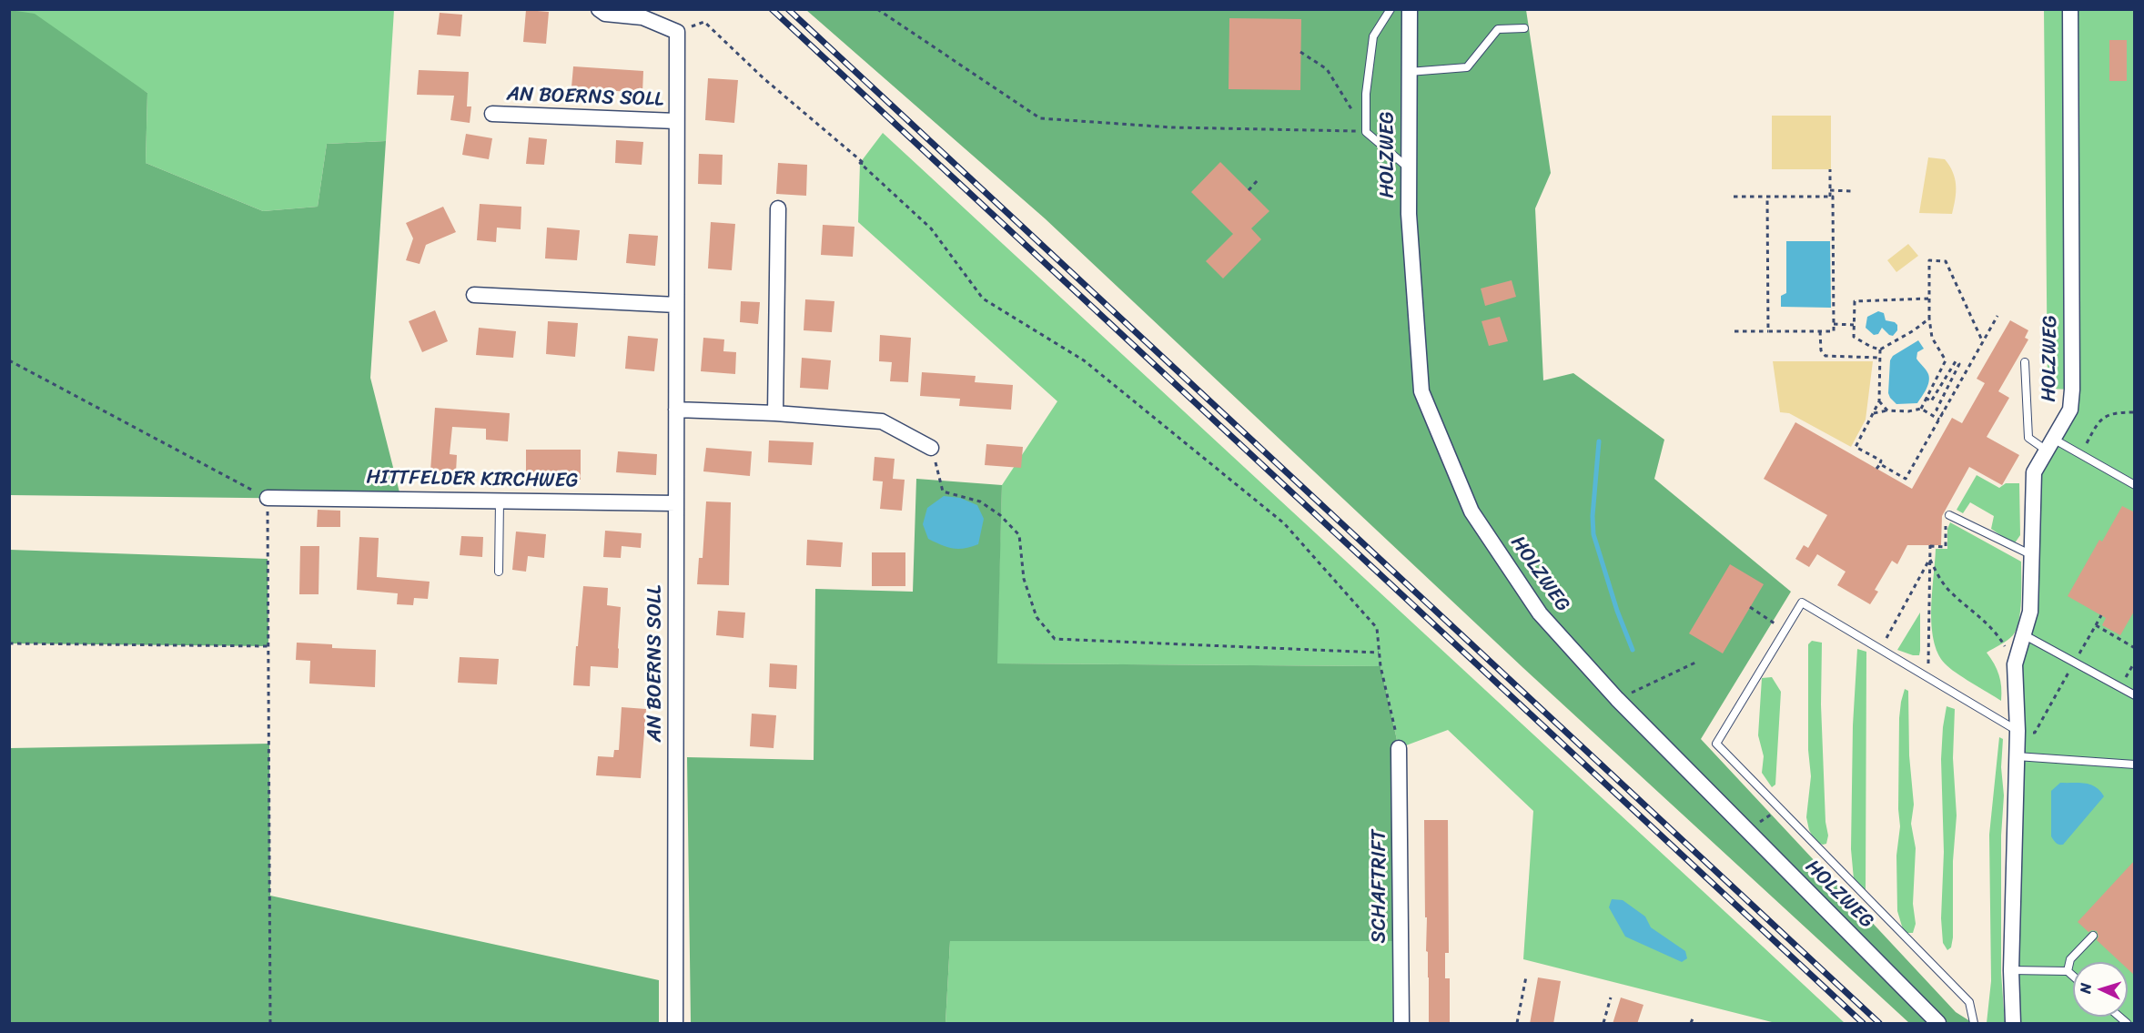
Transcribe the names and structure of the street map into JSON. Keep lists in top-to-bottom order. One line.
{"streets":{"street":["AN BOERNS SOLL","HOLZWEG","HITTFELDER KIRCHWEG","SCHAFTRIFT"]},"crossings":[["AN BOERNS SOLL","HITTFELDER KIRCHWEG"]],"north":"left"}
